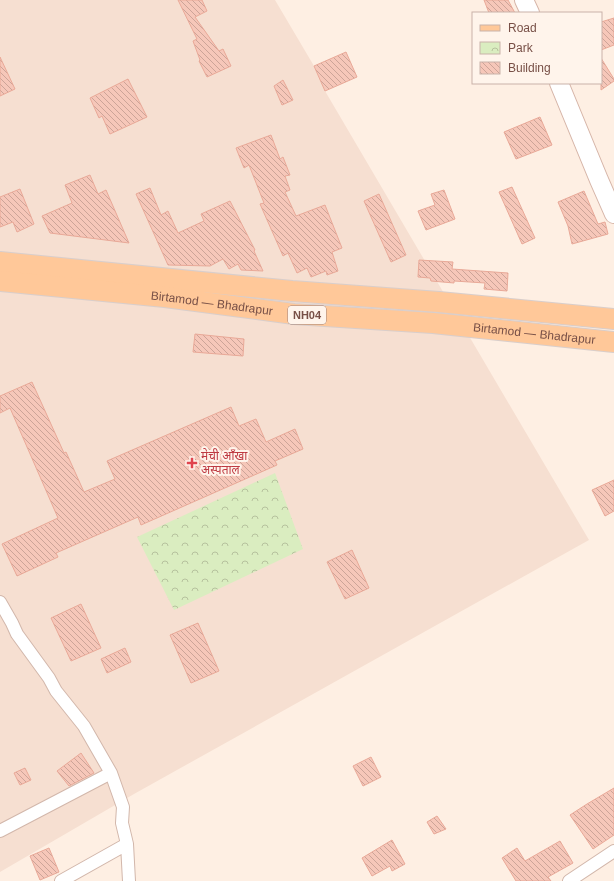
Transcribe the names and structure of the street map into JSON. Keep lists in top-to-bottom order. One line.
{"streets":{"main road":["Birtamod — Bhadrapur","NH04"]},"places":{"health":["मेची आँखा अस्पताल"]},"legend":["Road","Park","Building"]}
